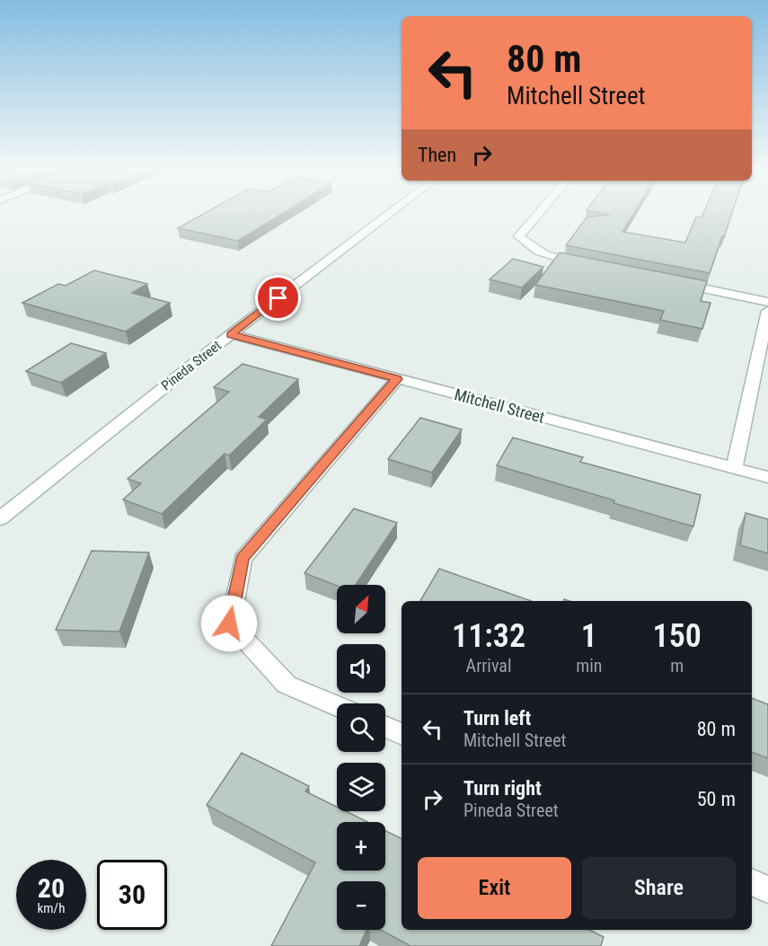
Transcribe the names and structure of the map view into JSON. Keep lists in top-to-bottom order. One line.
{"streets":{"street":["Pineda Street","Mitchell Street"]},"crossings":[["Pineda Street","Mitchell Street"]],"north":"top right","page":{"turn":["80 m","Mitchell Street"],"then":"Then","map_buttons":["+","−"],"eta":["11:32","Arrival","1","min","150","m"],"list":[{"name":"Turn left","note":"Mitchell Street","value":"80 m"},{"name":"Turn right","note":"Pineda Street","value":"50 m"}],"buttons":["Exit","Share"],"speed":"20 km/h","limit":"30"}}
